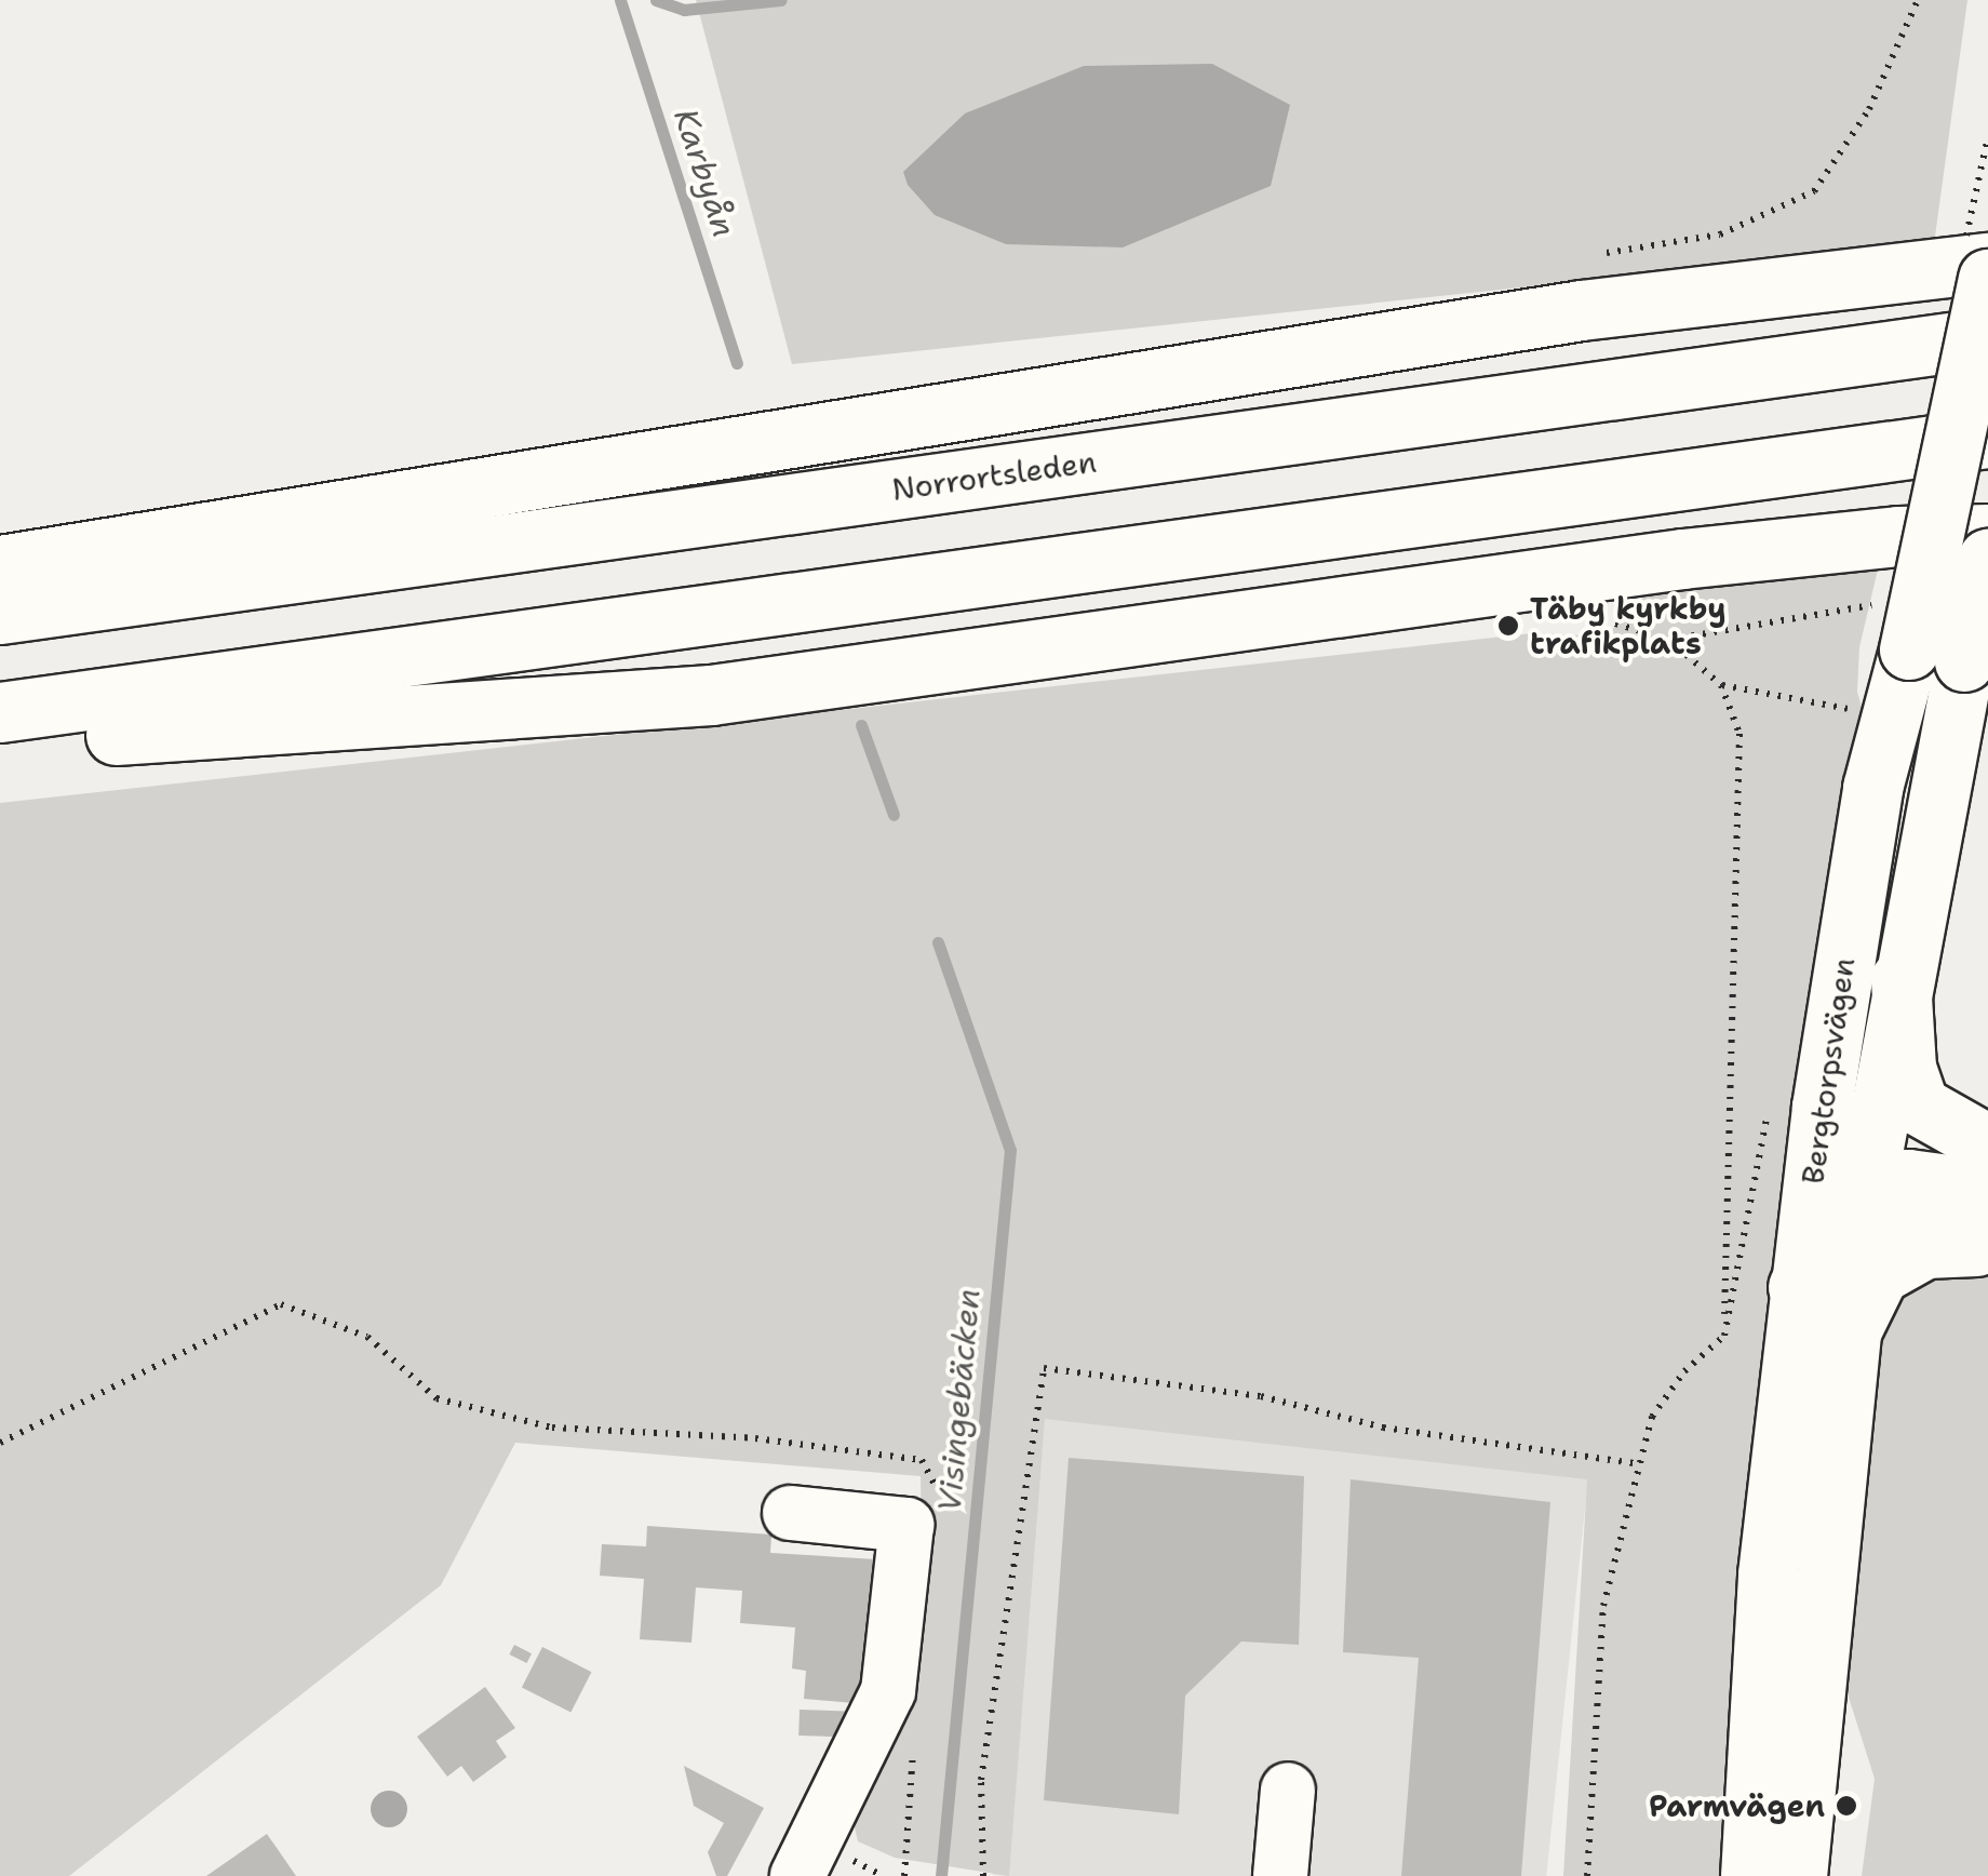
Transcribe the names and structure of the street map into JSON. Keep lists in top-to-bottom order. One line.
{"streets":{"main road":["Norrortsleden","Bergtorpsvägen"]},"water":["Karbyån","Visingebäcken"],"places":["Täby kyrkby trafikplats","Parmvägen"]}
